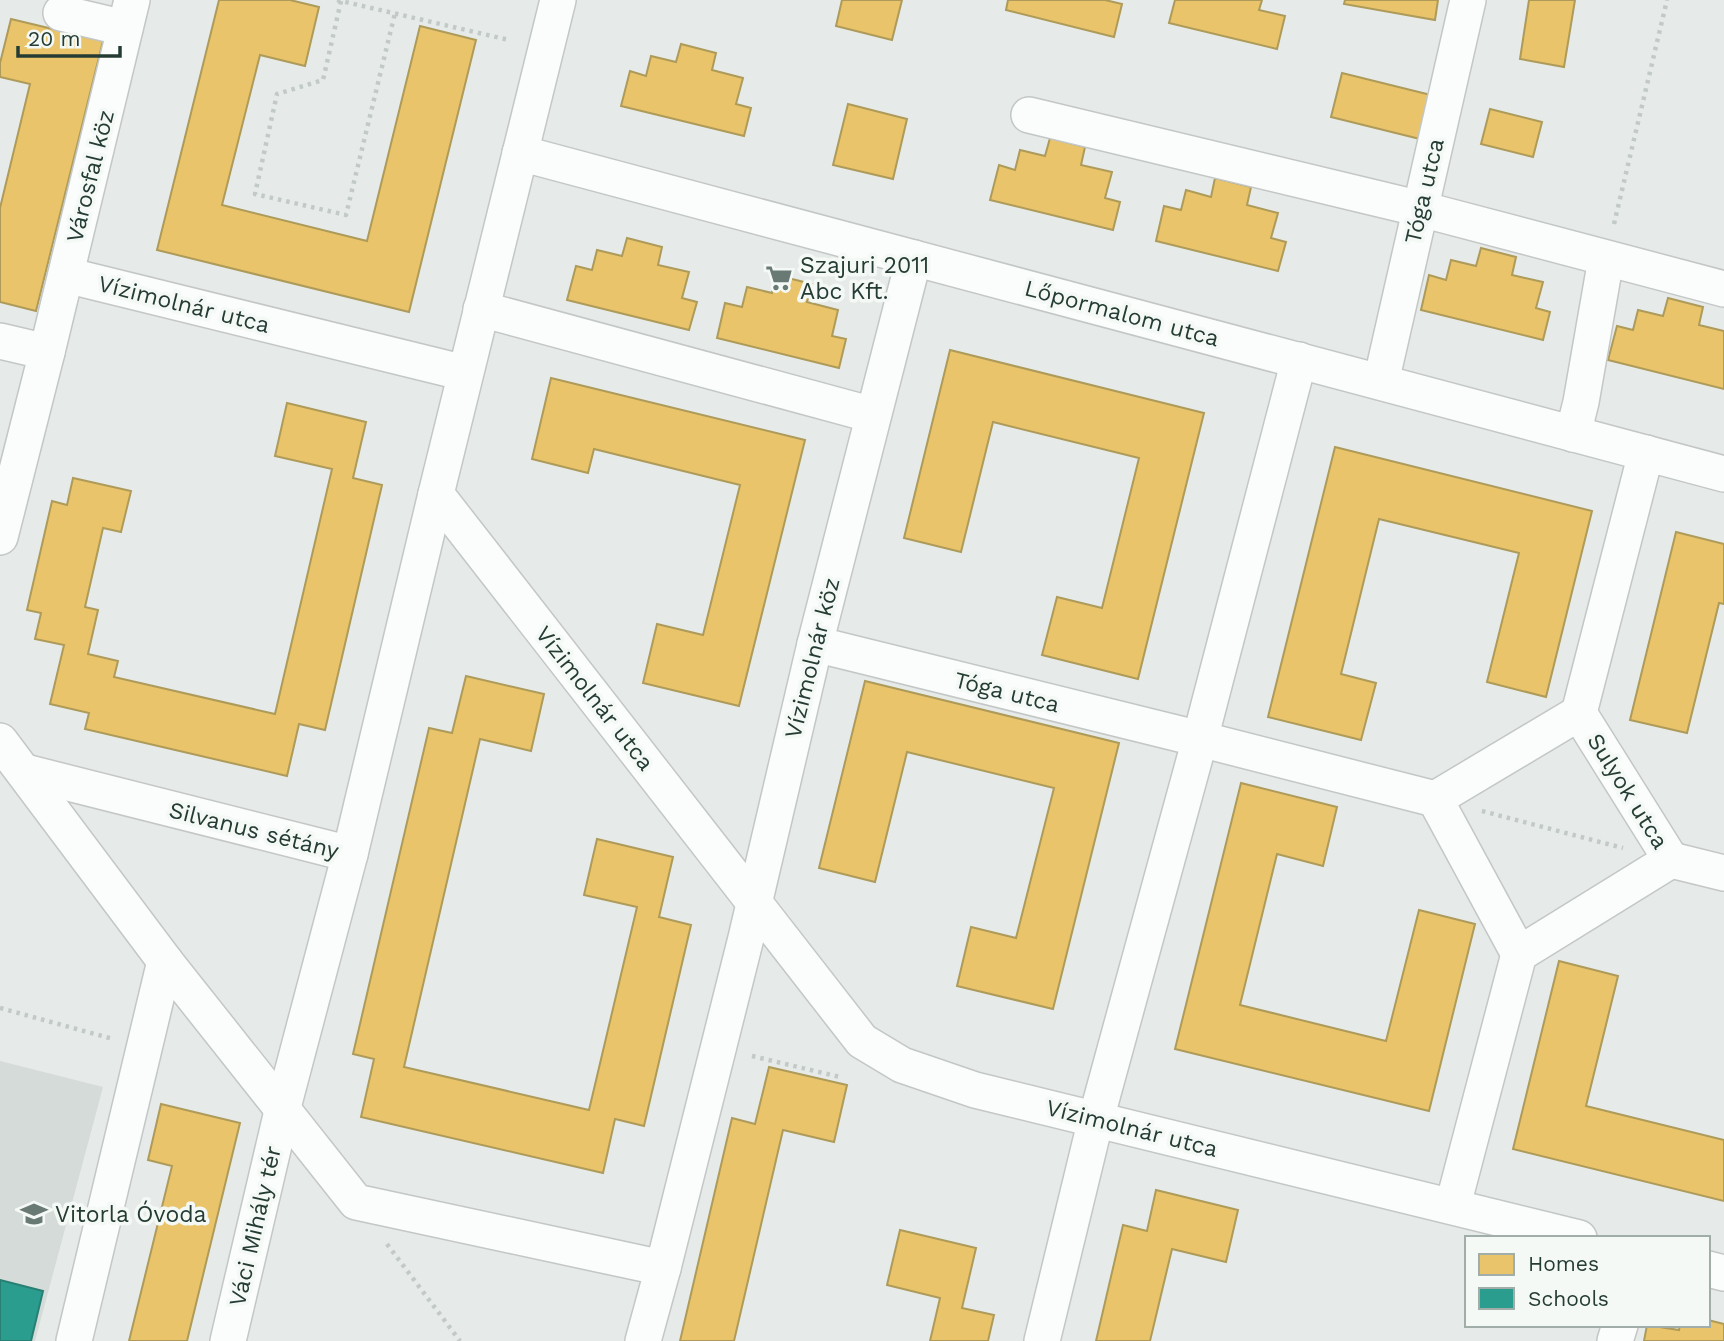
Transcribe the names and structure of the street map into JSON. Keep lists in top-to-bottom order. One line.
{"streets":{"street":["Városfal köz","Tóga utca","Vízimolnár utca","Lőpormalom utca","Vízimolnár köz","Sulyok utca","Silvanus sétány","Váci Mihály tér"]},"crossings":[["Városfal köz","Vízimolnár utca"],["Tóga utca","Lőpormalom utca"],["Tóga utca","Vízimolnár köz"],["Tóga utca","Sulyok utca"],["Vízimolnár utca","Vízimolnár köz"],["Lőpormalom utca","Vízimolnár köz"],["Lőpormalom utca","Sulyok utca"],["Silvanus sétány","Váci Mihály tér"]],"places":{"supermarket":["Szajuri 2011 Abc Kft."],"school or university":["Vitorla Óvoda"]},"legend":["Homes","Schools"],"scale_bar":"20 m"}
